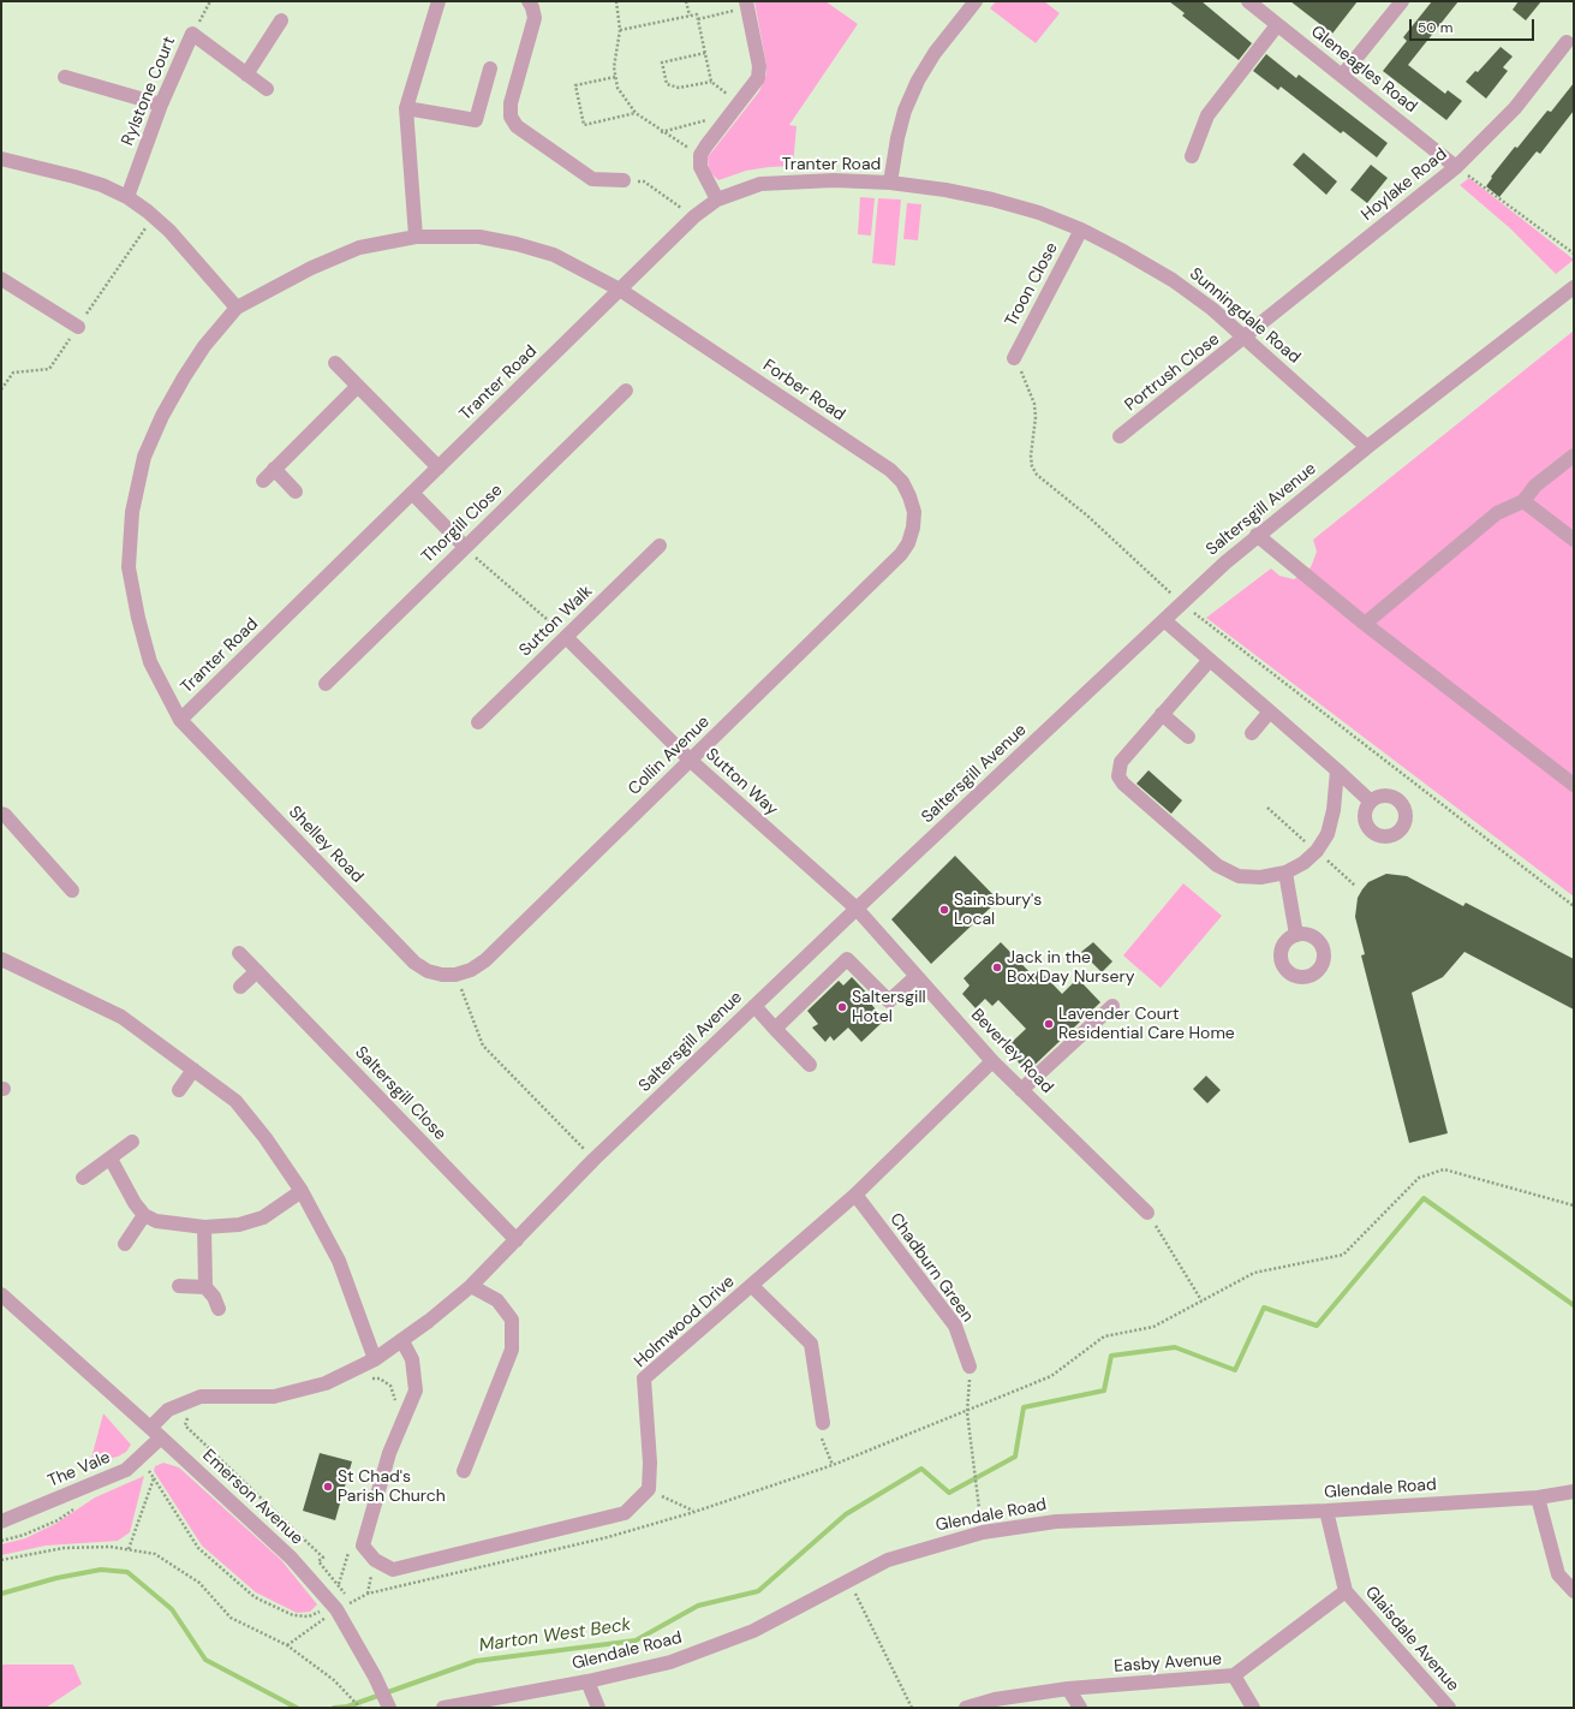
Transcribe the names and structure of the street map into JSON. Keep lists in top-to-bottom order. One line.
{"streets":{"street":["Gleneagles Road","Rylstone Court","Tranter Road","Hoylake Road","Troon Close","Sunningdale Road","Portrush Close","Forber Road","Saltersgill Avenue","Thorgill Close","Sutton Walk","Collin Avenue","Sutton Way","Shelley Road","Beverley Road","Saltersgill Close","Chadburn Green","Holmwood Drive","The Vale","Glendale Road","Emerson Avenue","Glaisdale Avenue","Easby Avenue"]},"crossings":[["Gleneagles Road","Hoylake Road"],["Tranter Road","Sunningdale Road"],["Tranter Road","Forber Road"],["Tranter Road","Shelley Road"],["Hoylake Road","Sunningdale Road"],["Hoylake Road","Portrush Close"],["Troon Close","Sunningdale Road"],["Sunningdale Road","Portrush Close"],["Sunningdale Road","Saltersgill Avenue"],["Forber Road","Collin Avenue"],["Forber Road","Shelley Road"],["Saltersgill Avenue","Sutton Way"],["Saltersgill Avenue","Beverley Road"],["Saltersgill Avenue","Saltersgill Close"],["Saltersgill Avenue","Emerson Avenue"],["Sutton Walk","Sutton Way"],["Collin Avenue","Sutton Way"],["Collin Avenue","Shelley Road"],["Sutton Way","Beverley Road"],["Beverley Road","Holmwood Drive"],["Chadburn Green","Holmwood Drive"],["The Vale","Emerson Avenue"],["Glendale Road","Glaisdale Avenue"],["Glaisdale Avenue","Easby Avenue"]],"water":["Marton West Beck"],"places":["Sainsbury's Local","Jack in the Box Day Nursery","Saltersgill Hotel","Lavender Court Residential Care Home","St Chad's Parish Church"],"scale_bar":"50 m"}
